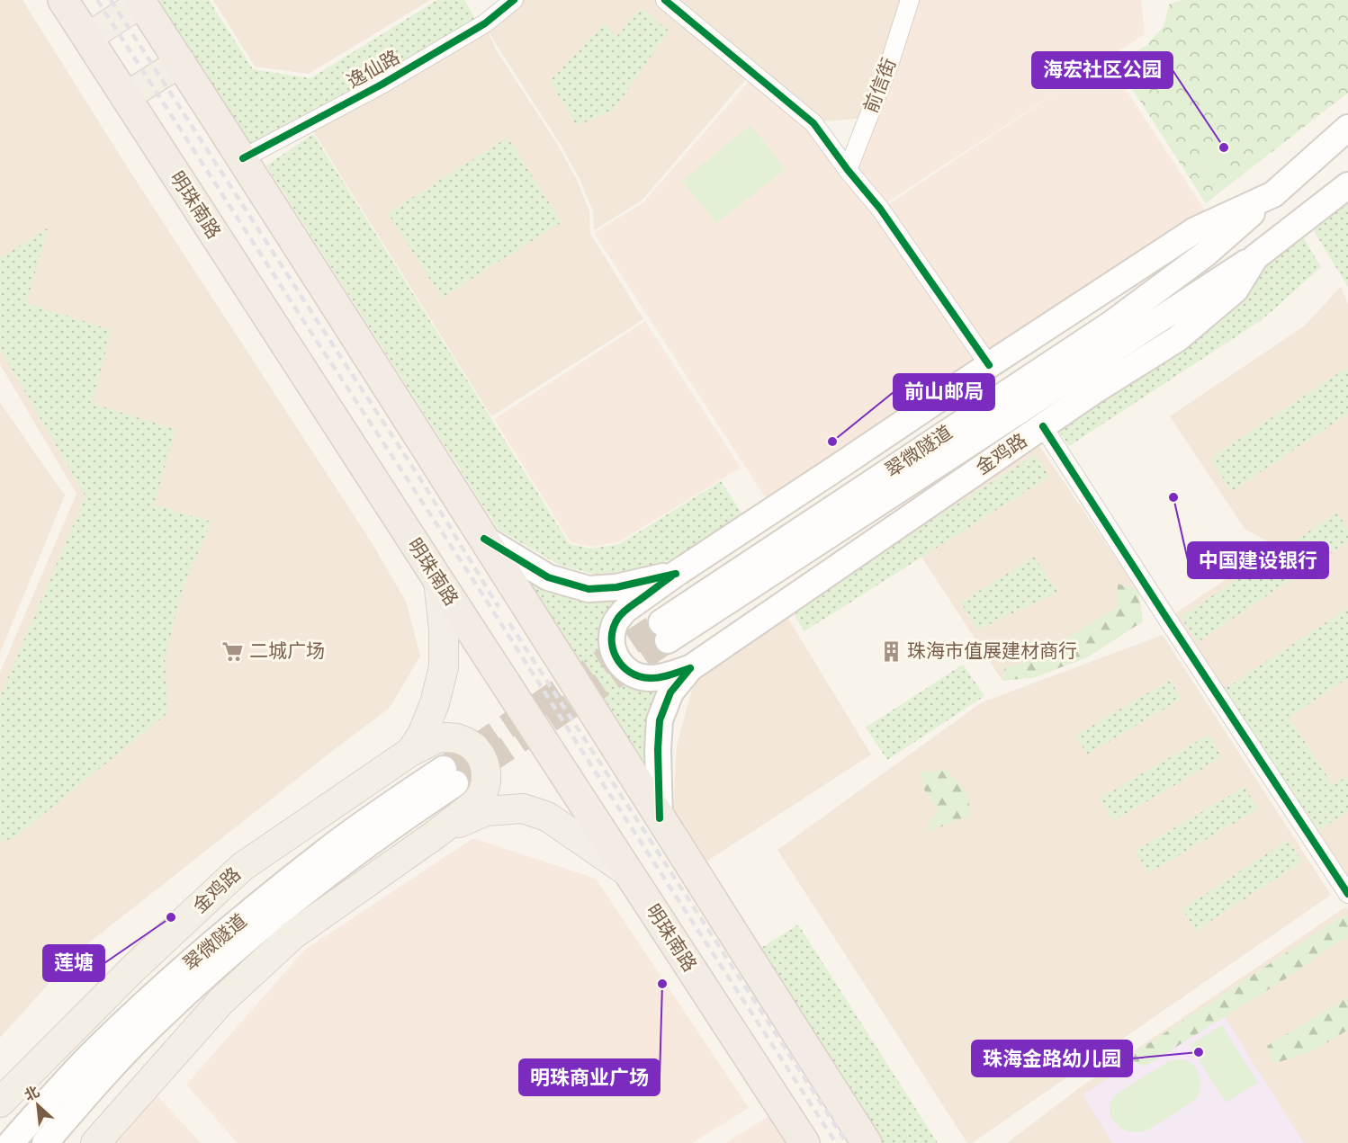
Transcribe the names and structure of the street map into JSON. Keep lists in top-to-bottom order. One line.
{"streets":{"highway":["明珠南路"],"main road":["翠微隧道","金鸡路"],"street":["逸仙路","前信街"]},"crossings":[["翠微隧道","金鸡路"]],"places":{"other":["海宏社区公园","前山邮局","中国建设银行","莲塘","明珠商业广场","珠海金路幼儿园"],"supermarket":["二城广场"],"building":["珠海市值展建材商行"]},"north":"top left"}
